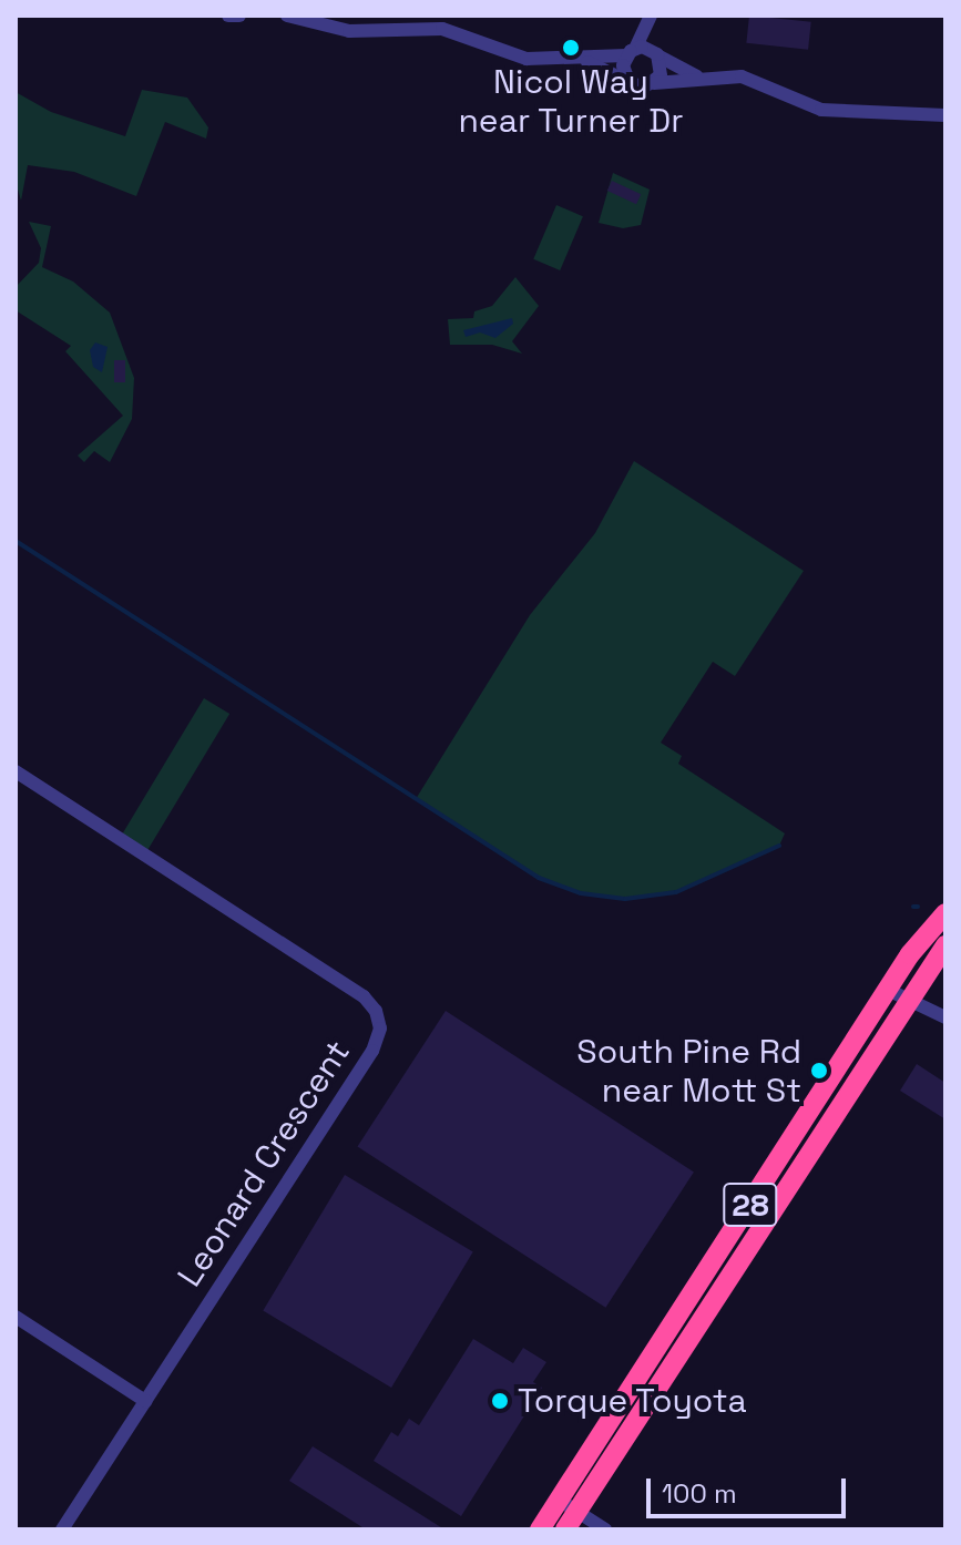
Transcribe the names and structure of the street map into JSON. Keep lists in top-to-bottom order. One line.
{"streets":{"highway":["28"],"street":["Leonard Crescent"]},"places":["Nicol Way near Turner Dr","South Pine Rd near Mott St","Torque Toyota"],"scale_bar":"100 m"}
